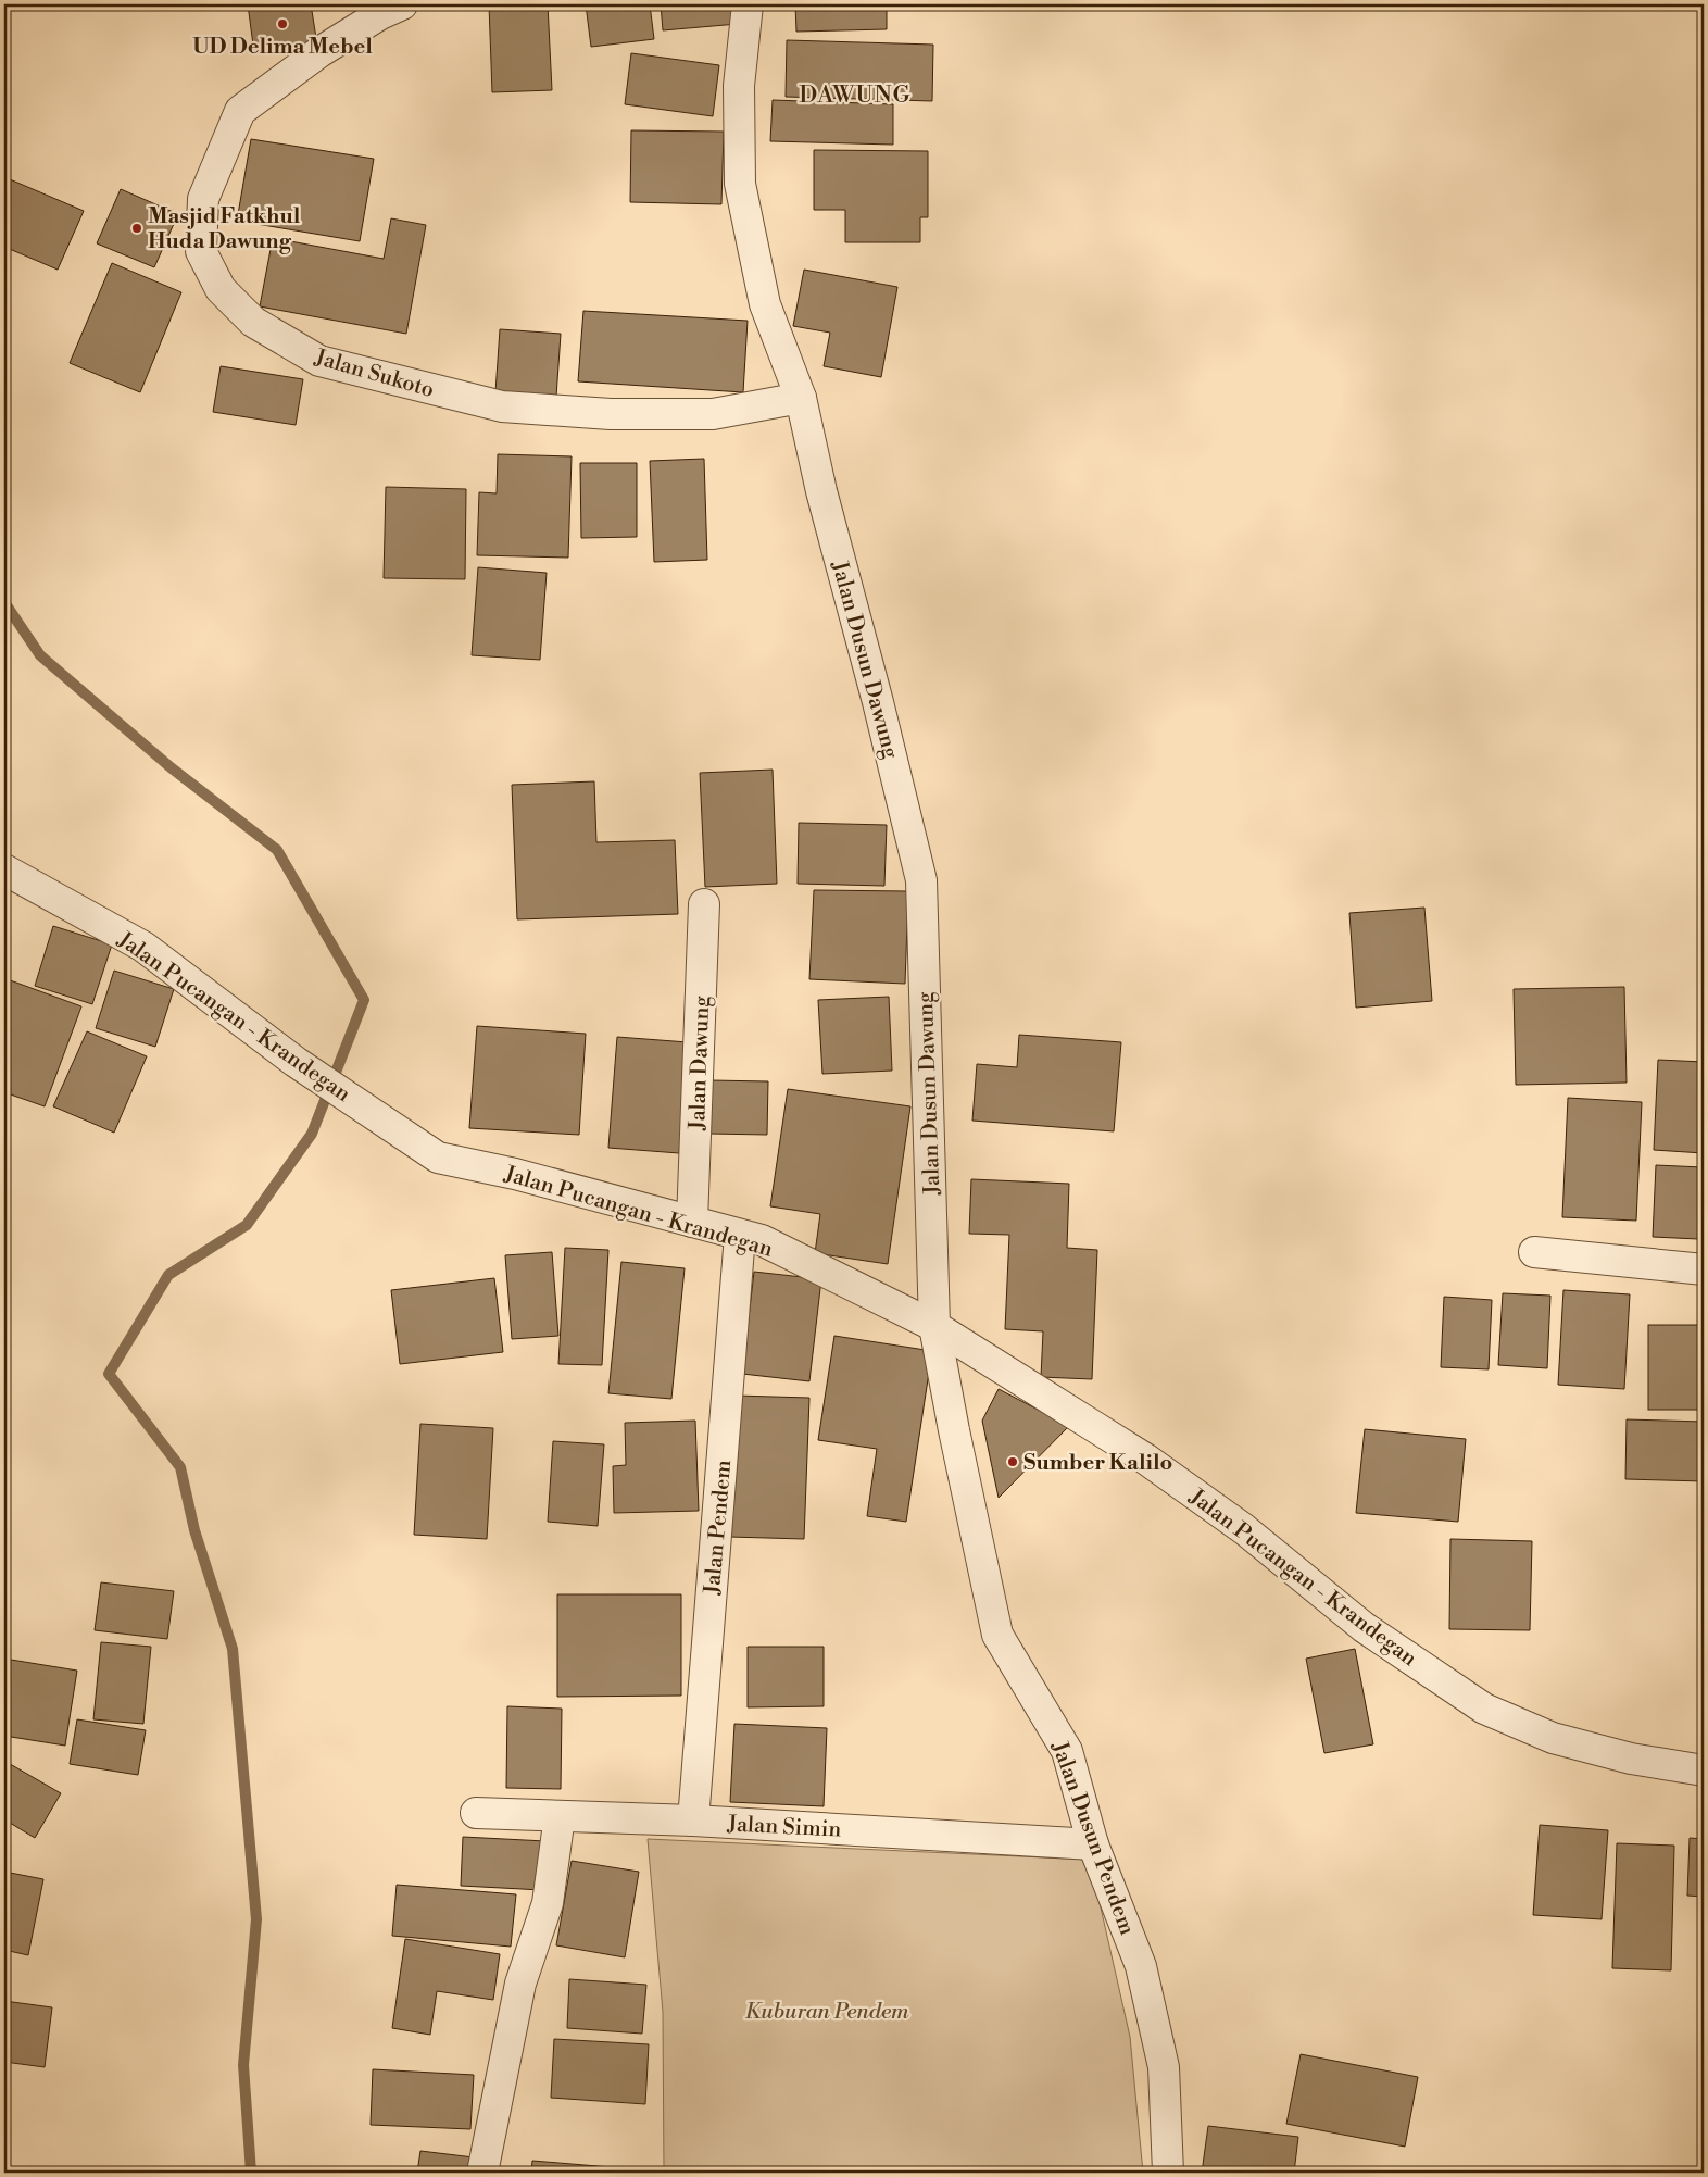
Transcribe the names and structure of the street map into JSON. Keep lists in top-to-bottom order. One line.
{"streets":{"street":["Jalan Sukoto","Jalan Dusun Dawung","Jalan Pucangan - Krandegan","Jalan Dawung","Jalan Pendem","Jalan Simin","Jalan Dusun Pendem"]},"crossings":[["Jalan Sukoto","Jalan Dusun Dawung"],["Jalan Dusun Dawung","Jalan Pucangan - Krandegan"],["Jalan Dusun Dawung","Jalan Dusun Pendem"],["Jalan Pucangan - Krandegan","Jalan Dawung"],["Jalan Pucangan - Krandegan","Jalan Pendem"],["Jalan Pucangan - Krandegan","Jalan Dusun Pendem"],["Jalan Pendem","Jalan Simin"],["Jalan Simin","Jalan Dusun Pendem"]],"districts":["DAWUNG"],"parks":["Kuburan Pendem"],"places":["UD Delima Mebel","Masjid Fatkhul Huda Dawung","Sumber Kalilo"]}
